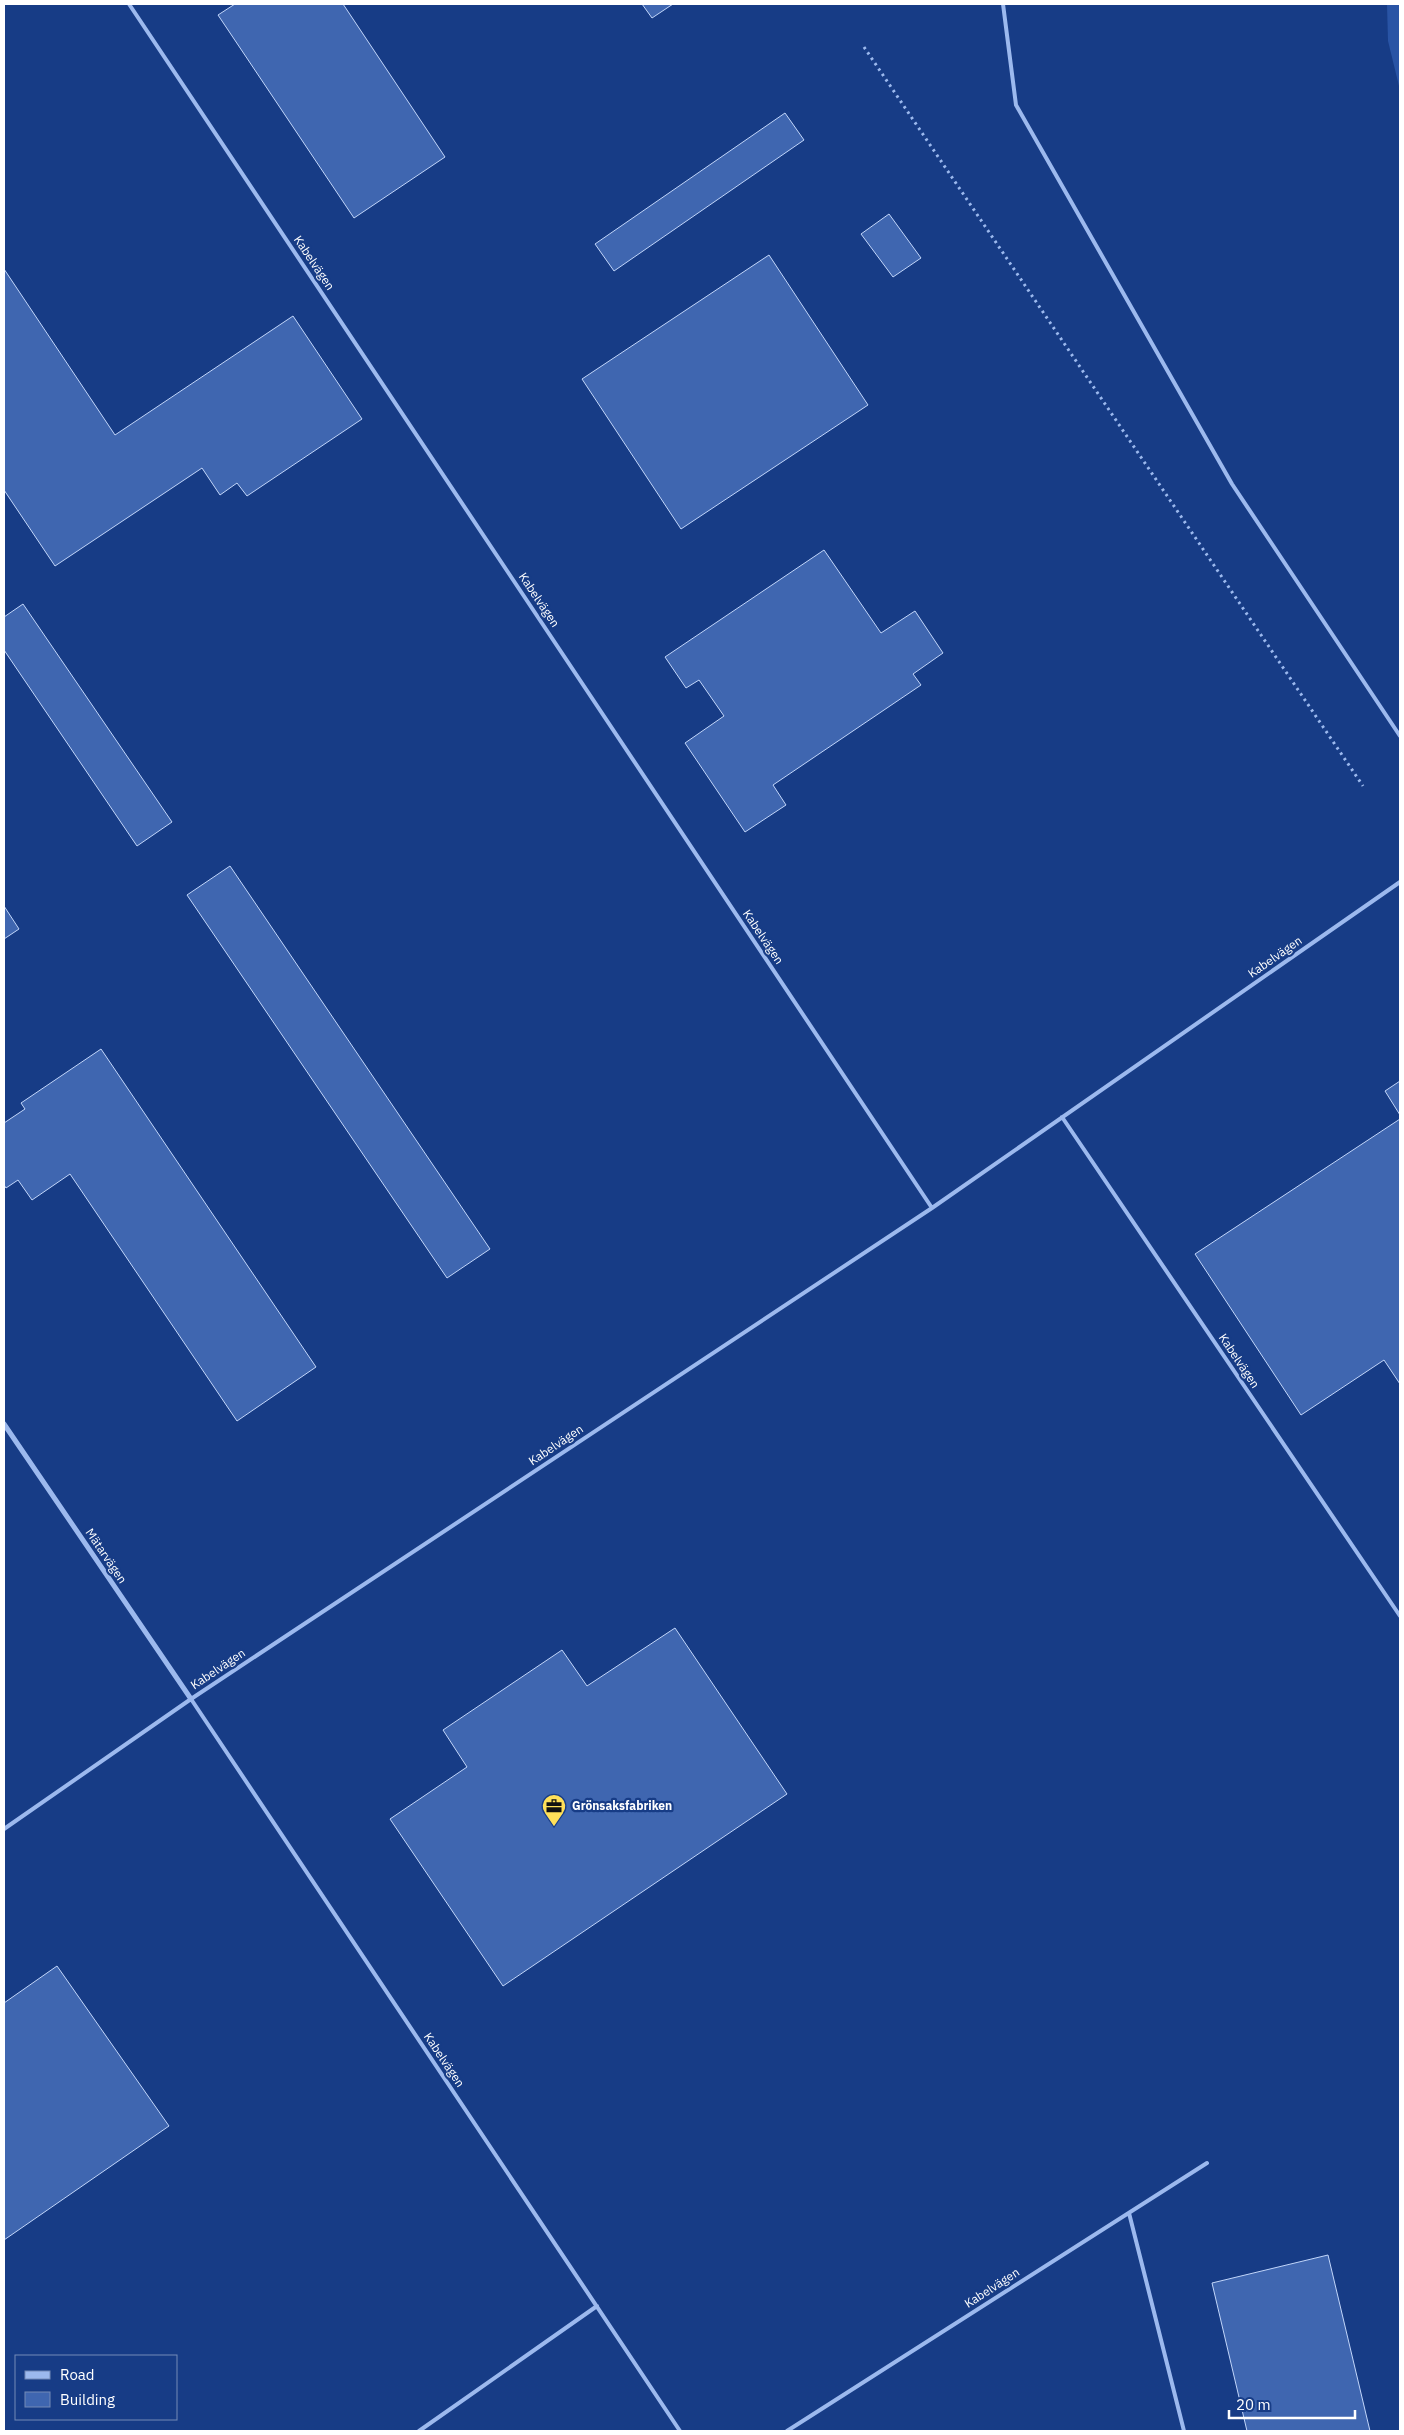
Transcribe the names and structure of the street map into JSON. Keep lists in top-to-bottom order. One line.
{"streets":{"street":["Mätarvägen"],"lane":["Kabelvägen"]},"crossings":[["Kabelvägen","Mätarvägen"]],"places":{"office":["Grönsaksfabriken"]},"legend":["Road","Building"],"scale_bar":"20 m"}
